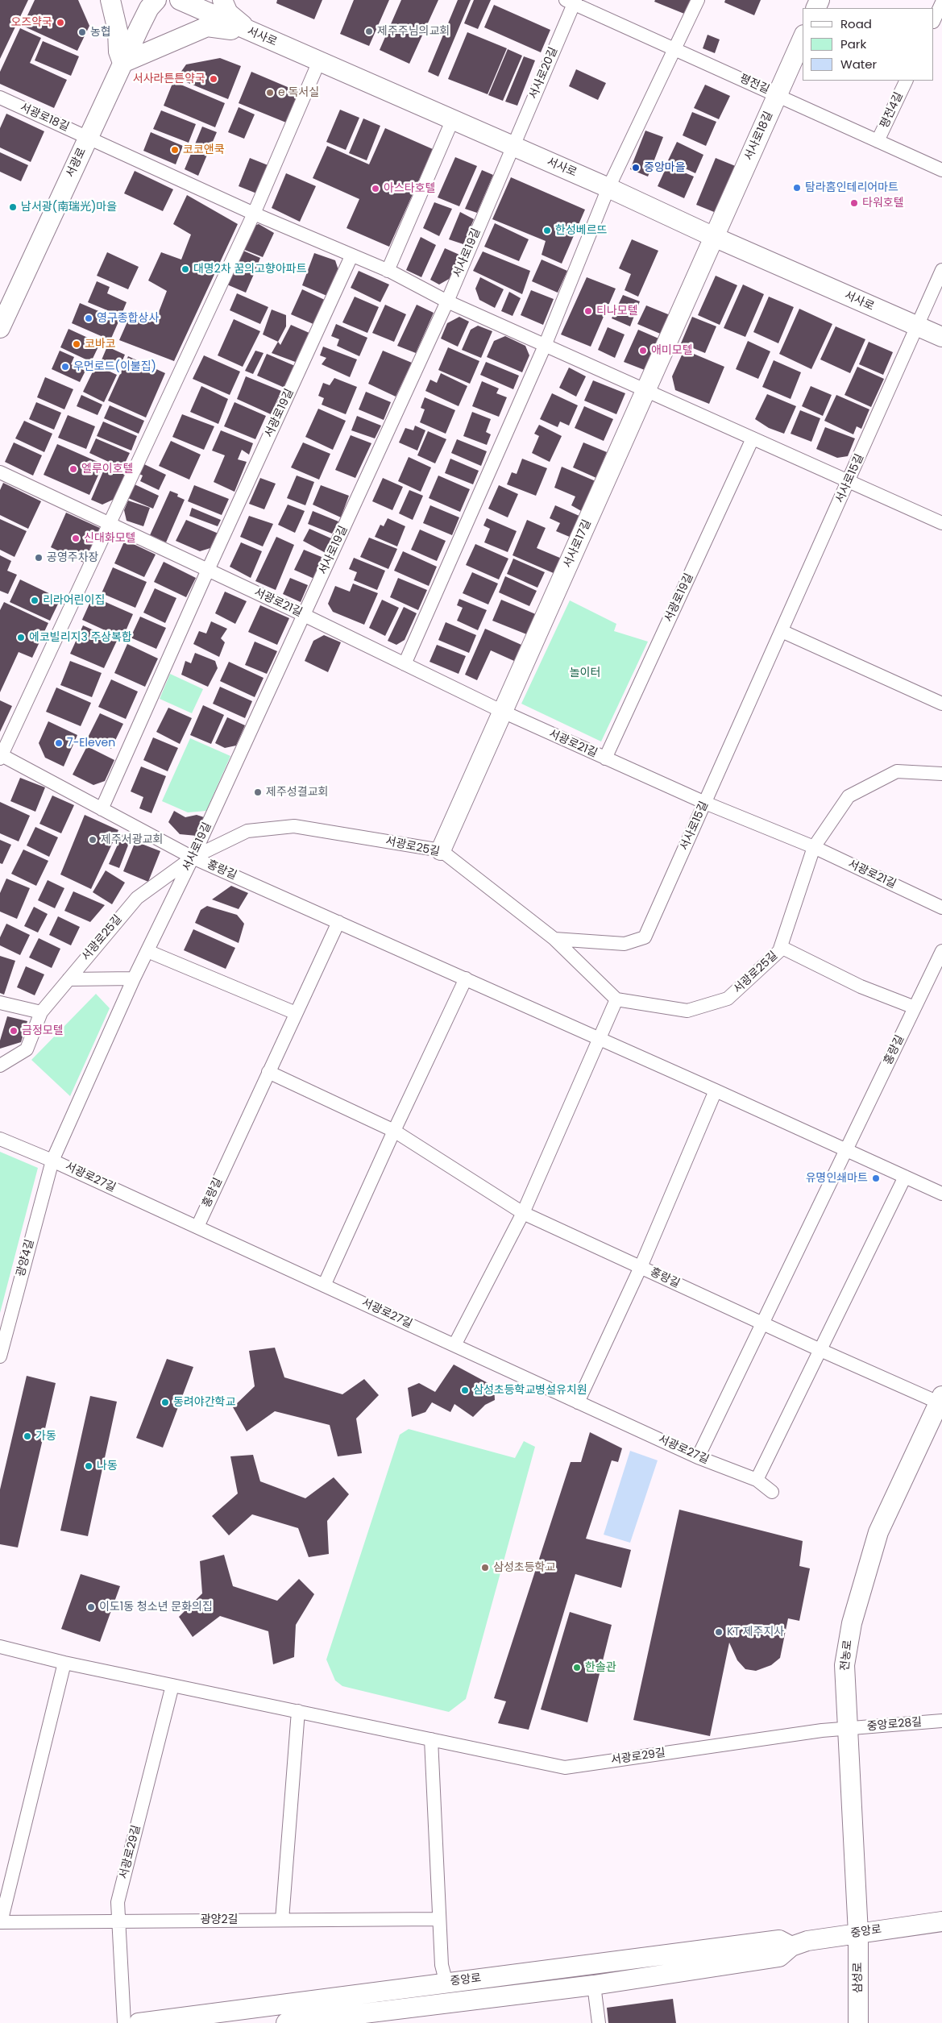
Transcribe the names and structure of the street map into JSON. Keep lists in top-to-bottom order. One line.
{"streets":{"street":["서사로","서사로20길","평전길","평전4길","서광로18길","서사로18길","서광로","서사로19길","서광로19길","서사로15길","서사로17길","서광로21길","서광로25길","홍랑길","서광로27길","광양4길","전농로","중앙로28길","서광로29길","광양2길","중앙로","삼성로"]},"crossings":[["서사로","서사로20길"],["서사로","서사로18길"],["서사로","서사로19길"],["서사로","서사로15길"],["서사로","서사로17길"],["서사로20길","평전길"],["서사로20길","서사로19길"],["평전길","평전4길"],["평전길","서사로18길"],["서광로18길","서광로"],["서사로18길","서사로17길"],["서사로19길","서광로21길"],["서사로19길","서광로25길"],["서사로19길","홍랑길"],["서사로19길","서광로27길"],["서사로19길","광양4길"],["서광로19길","서광로21길"],["서사로15길","서광로21길"],["서사로15길","서광로25길"],["서사로17길","서광로21길"],["서사로17길","서광로25길"],["서광로21길","서광로25길"],["서광로25길","홍랑길"],["홍랑길","서광로27길"],["홍랑길","전농로"],["서광로27길","광양4길"],["전농로","중앙로28길"],["전농로","서광로29길"],["전농로","중앙로"],["전농로","삼성로"],["중앙로28길","서광로29길"],["서광로29길","광양2길"],["중앙로","삼성로"]],"parks":["놀이터"],"places":["오즈약국","제주주님의교회","농협","서사라튼튼약국","e 독서실","코코앤쿡","중앙마을","탐라홈인테리어마트","아스타호텔","타워호텔","남서광(南瑞光)마을","한성베르뜨","대명2차 꿈의고향아파트","티나모텔","영구종합상사","코바코","애미모텔","우먼로드(이불집)","엘루이호텔","신대화모텔","공영주차장","리라어린이집","에코빌리지3 주상복합","7-Eleven","제주성결교회","제주서광교회","금정모텔","유명인쇄마트","삼성초등학교병설유치원","동려야간학교","가동","나동","삼성초등학교","이도1동 청소년 문화의집","KT 제주지사","한솔관"],"legend":["Road","Park","Water"]}
